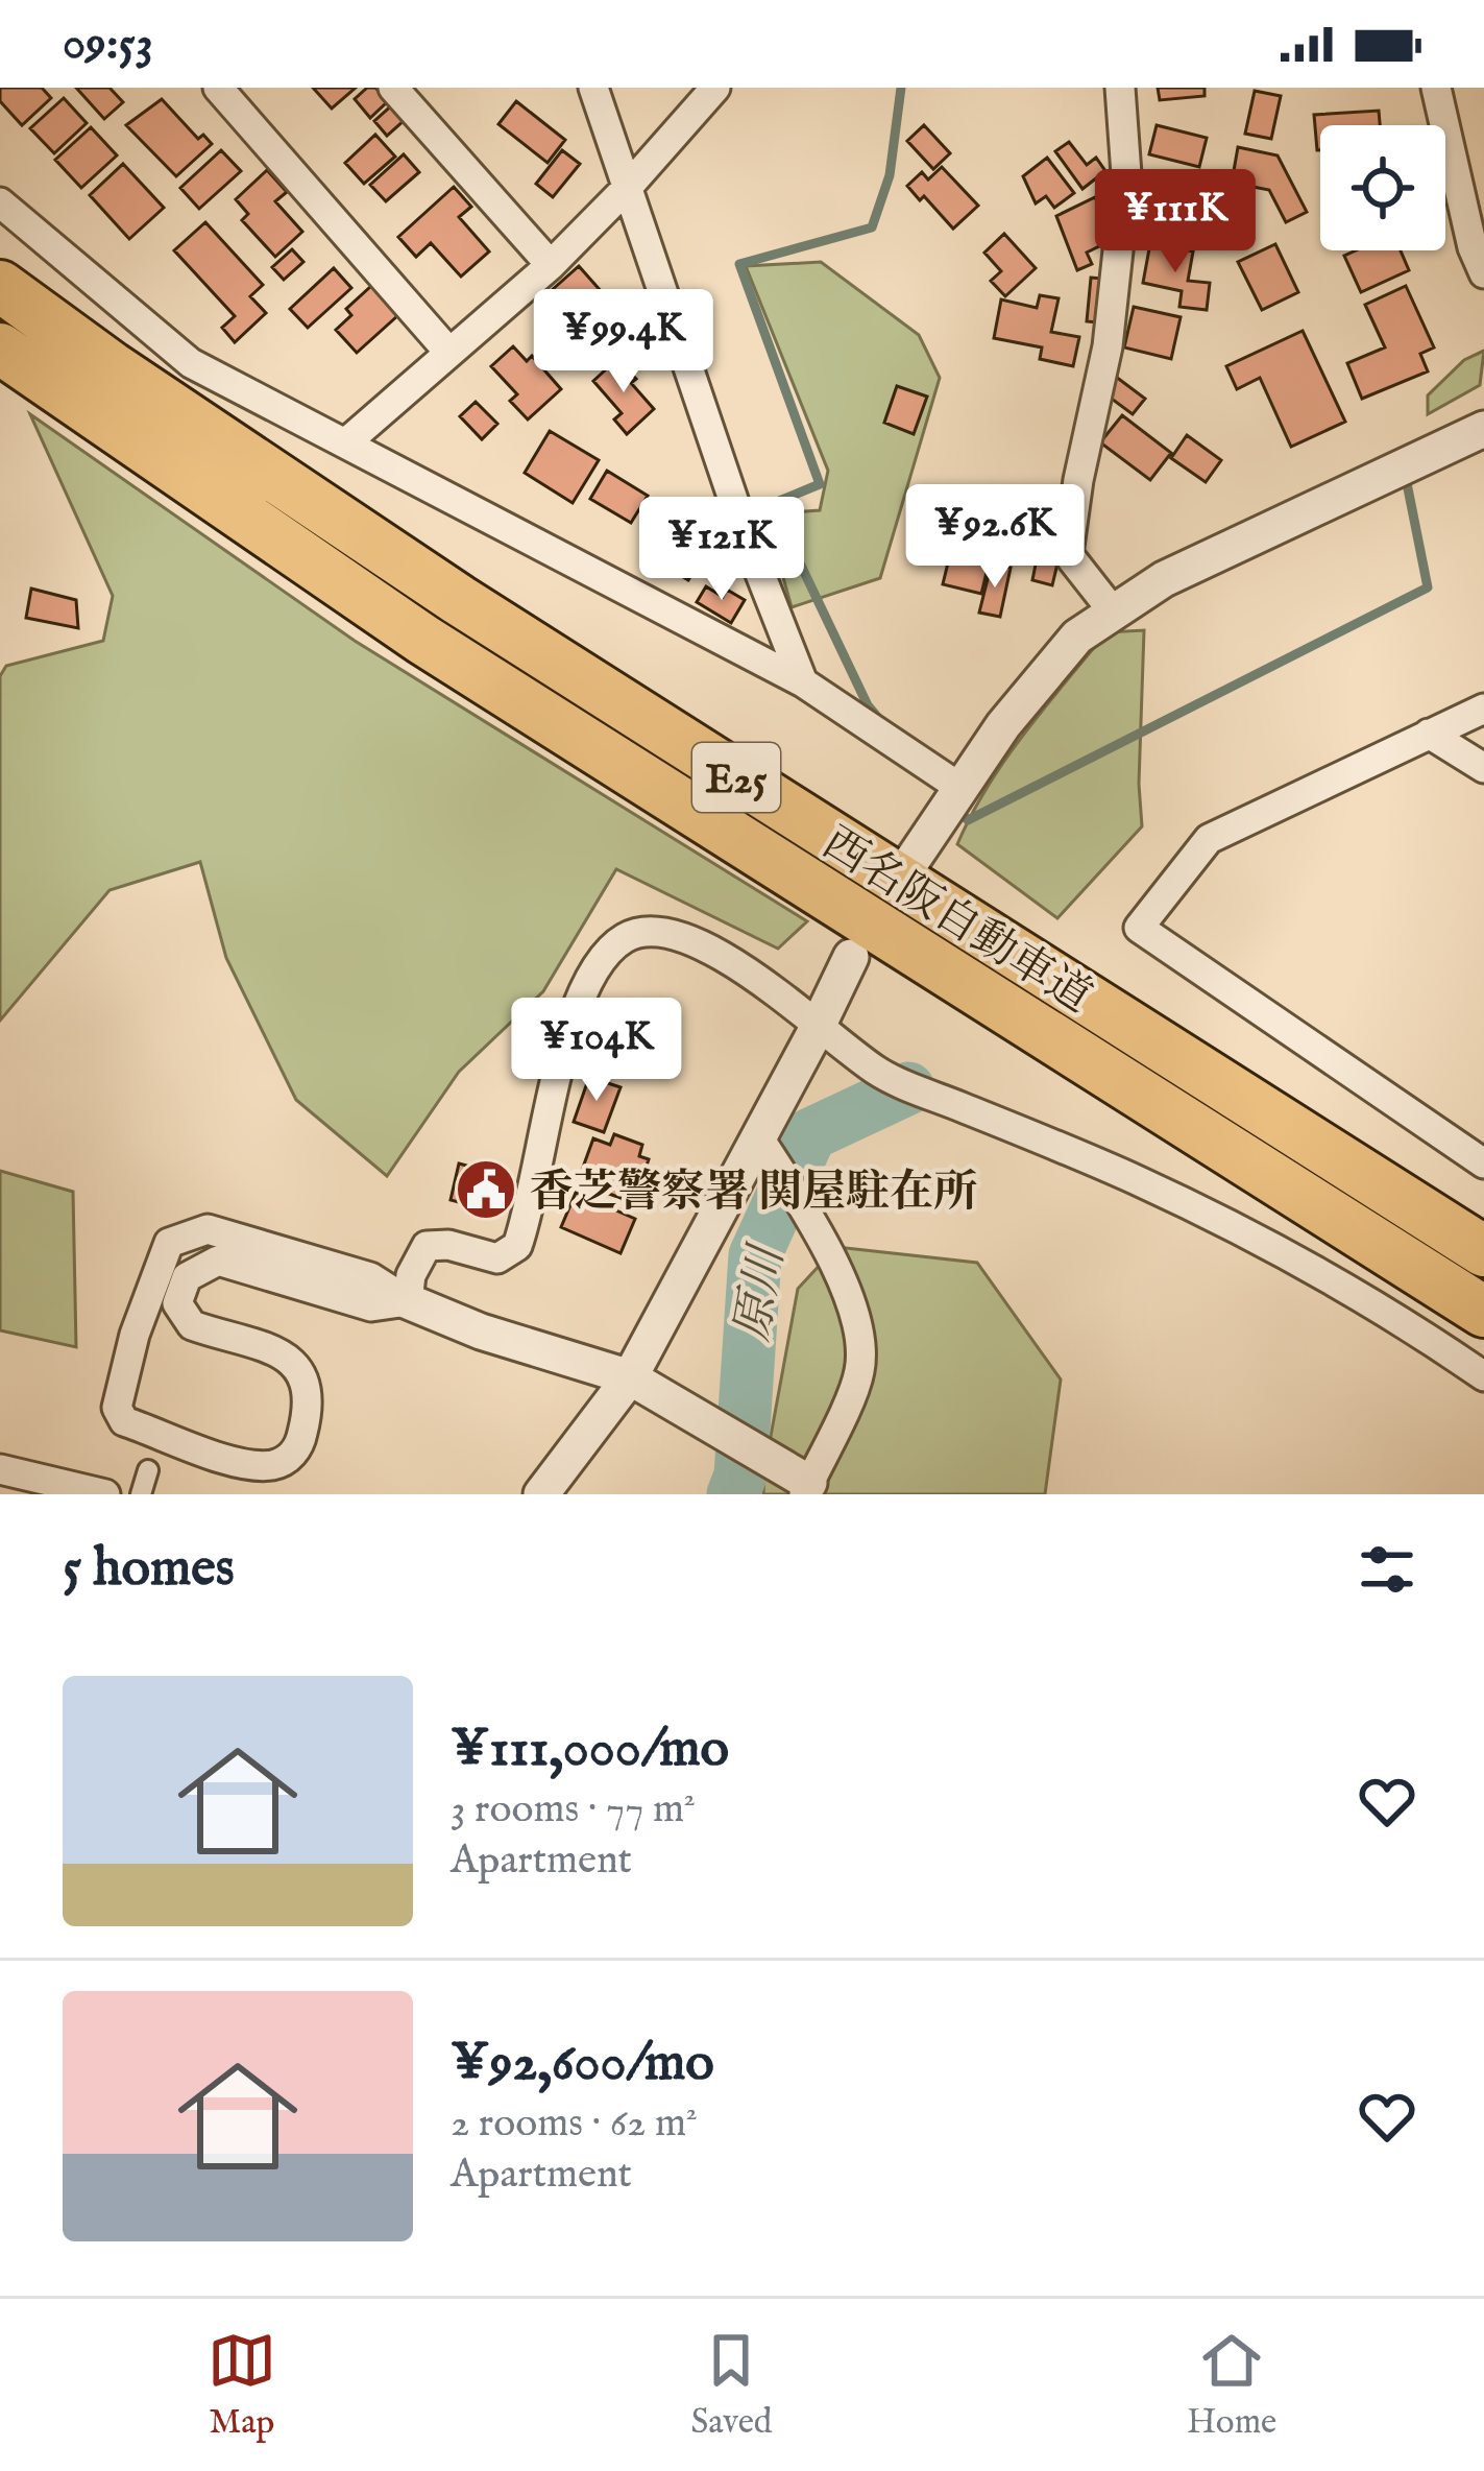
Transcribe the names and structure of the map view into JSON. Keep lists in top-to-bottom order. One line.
{"streets":{"highway":["E25","西名阪自動車道"]},"water":["原川"],"places":{"public building":["香芝警察署 関屋駐在所"]},"page":{"status":"09:53","price":["¥111K","¥99.4K","¥92.6K","¥121K","¥104K"],"heading":"5 homes","list":[{"name":"¥111,000/mo","note":"3 rooms · 77 m² · Apartment"},{"name":"¥92,600/mo","note":"2 rooms · 62 m² · Apartment"}],"tabs":["Map","Saved","Home"]}}
